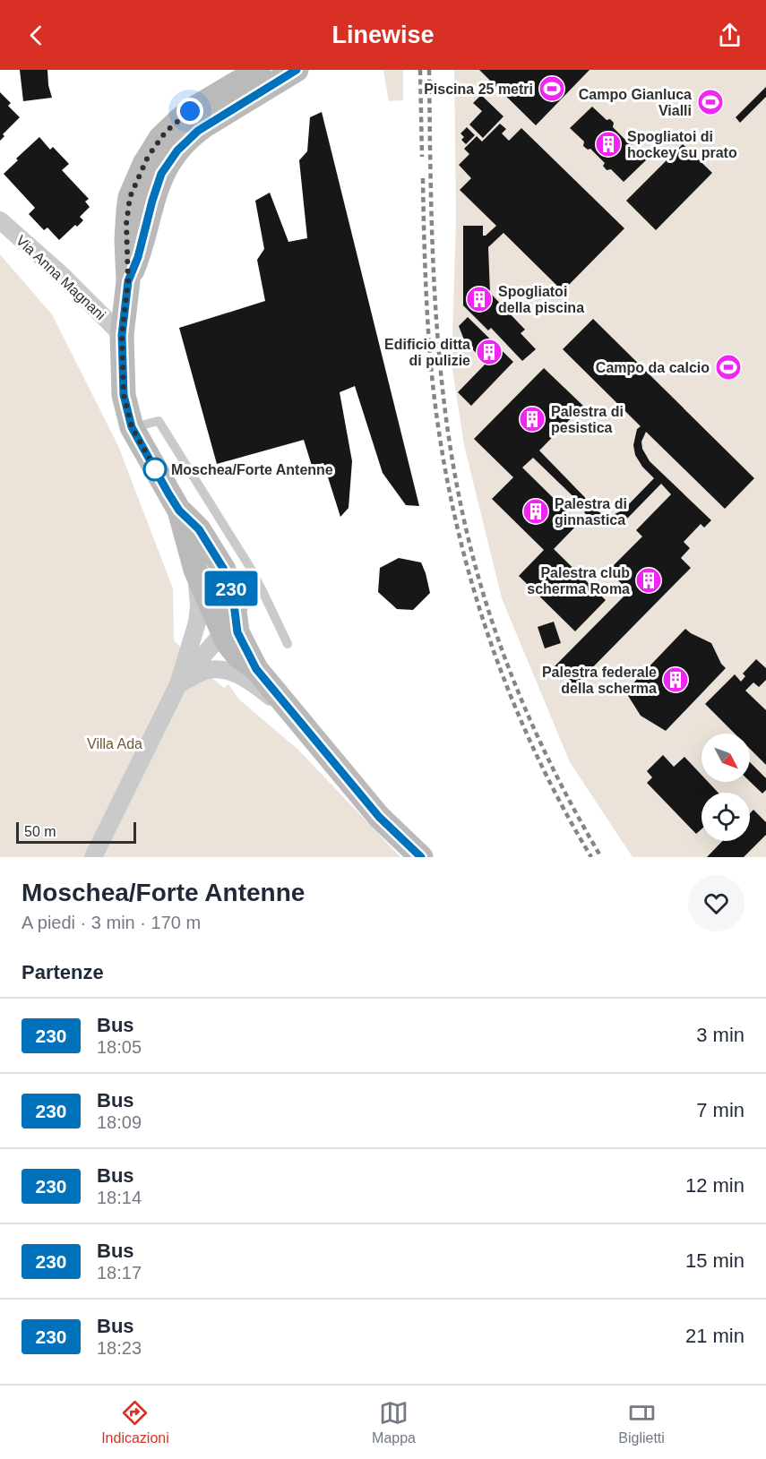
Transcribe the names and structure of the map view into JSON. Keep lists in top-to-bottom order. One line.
{"streets":{"street":["Via Anna Magnani"]},"parks":["Villa Ada"],"places":{"sports":["Piscina 25 metri","Campo Gianluca Vialli","Campo da calcio"],"building":["Spogliatoi di hockey su prato","Spogliatoi della piscina","Edificio ditta di pulizie","Palestra di pesistica","Palestra di ginnastica","Palestra club scherma Roma","Palestra federale della scherma"],"other":["Moschea/Forte Antenne"]},"lines":["bus line 230"],"scale_bar":"50 m","north":"bottom right","page":{"header":"Linewise","on_map":"230","scale":"50 m","heading":[["Moschea/Forte Antenne","A piedi · 3 min · 170 m"],"Partenze"],"list":[{"mark":"230","name":"Bus","note":"18:05","value":"3 min"},{"mark":"230","name":"Bus","note":"18:09","value":"7 min"},{"mark":"230","name":"Bus","note":"18:14","value":"12 min"},{"mark":"230","name":"Bus","note":"18:17","value":"15 min"},{"mark":"230","name":"Bus","note":"18:23","value":"21 min"}],"tabs":["Indicazioni","Mappa","Biglietti"]}}
